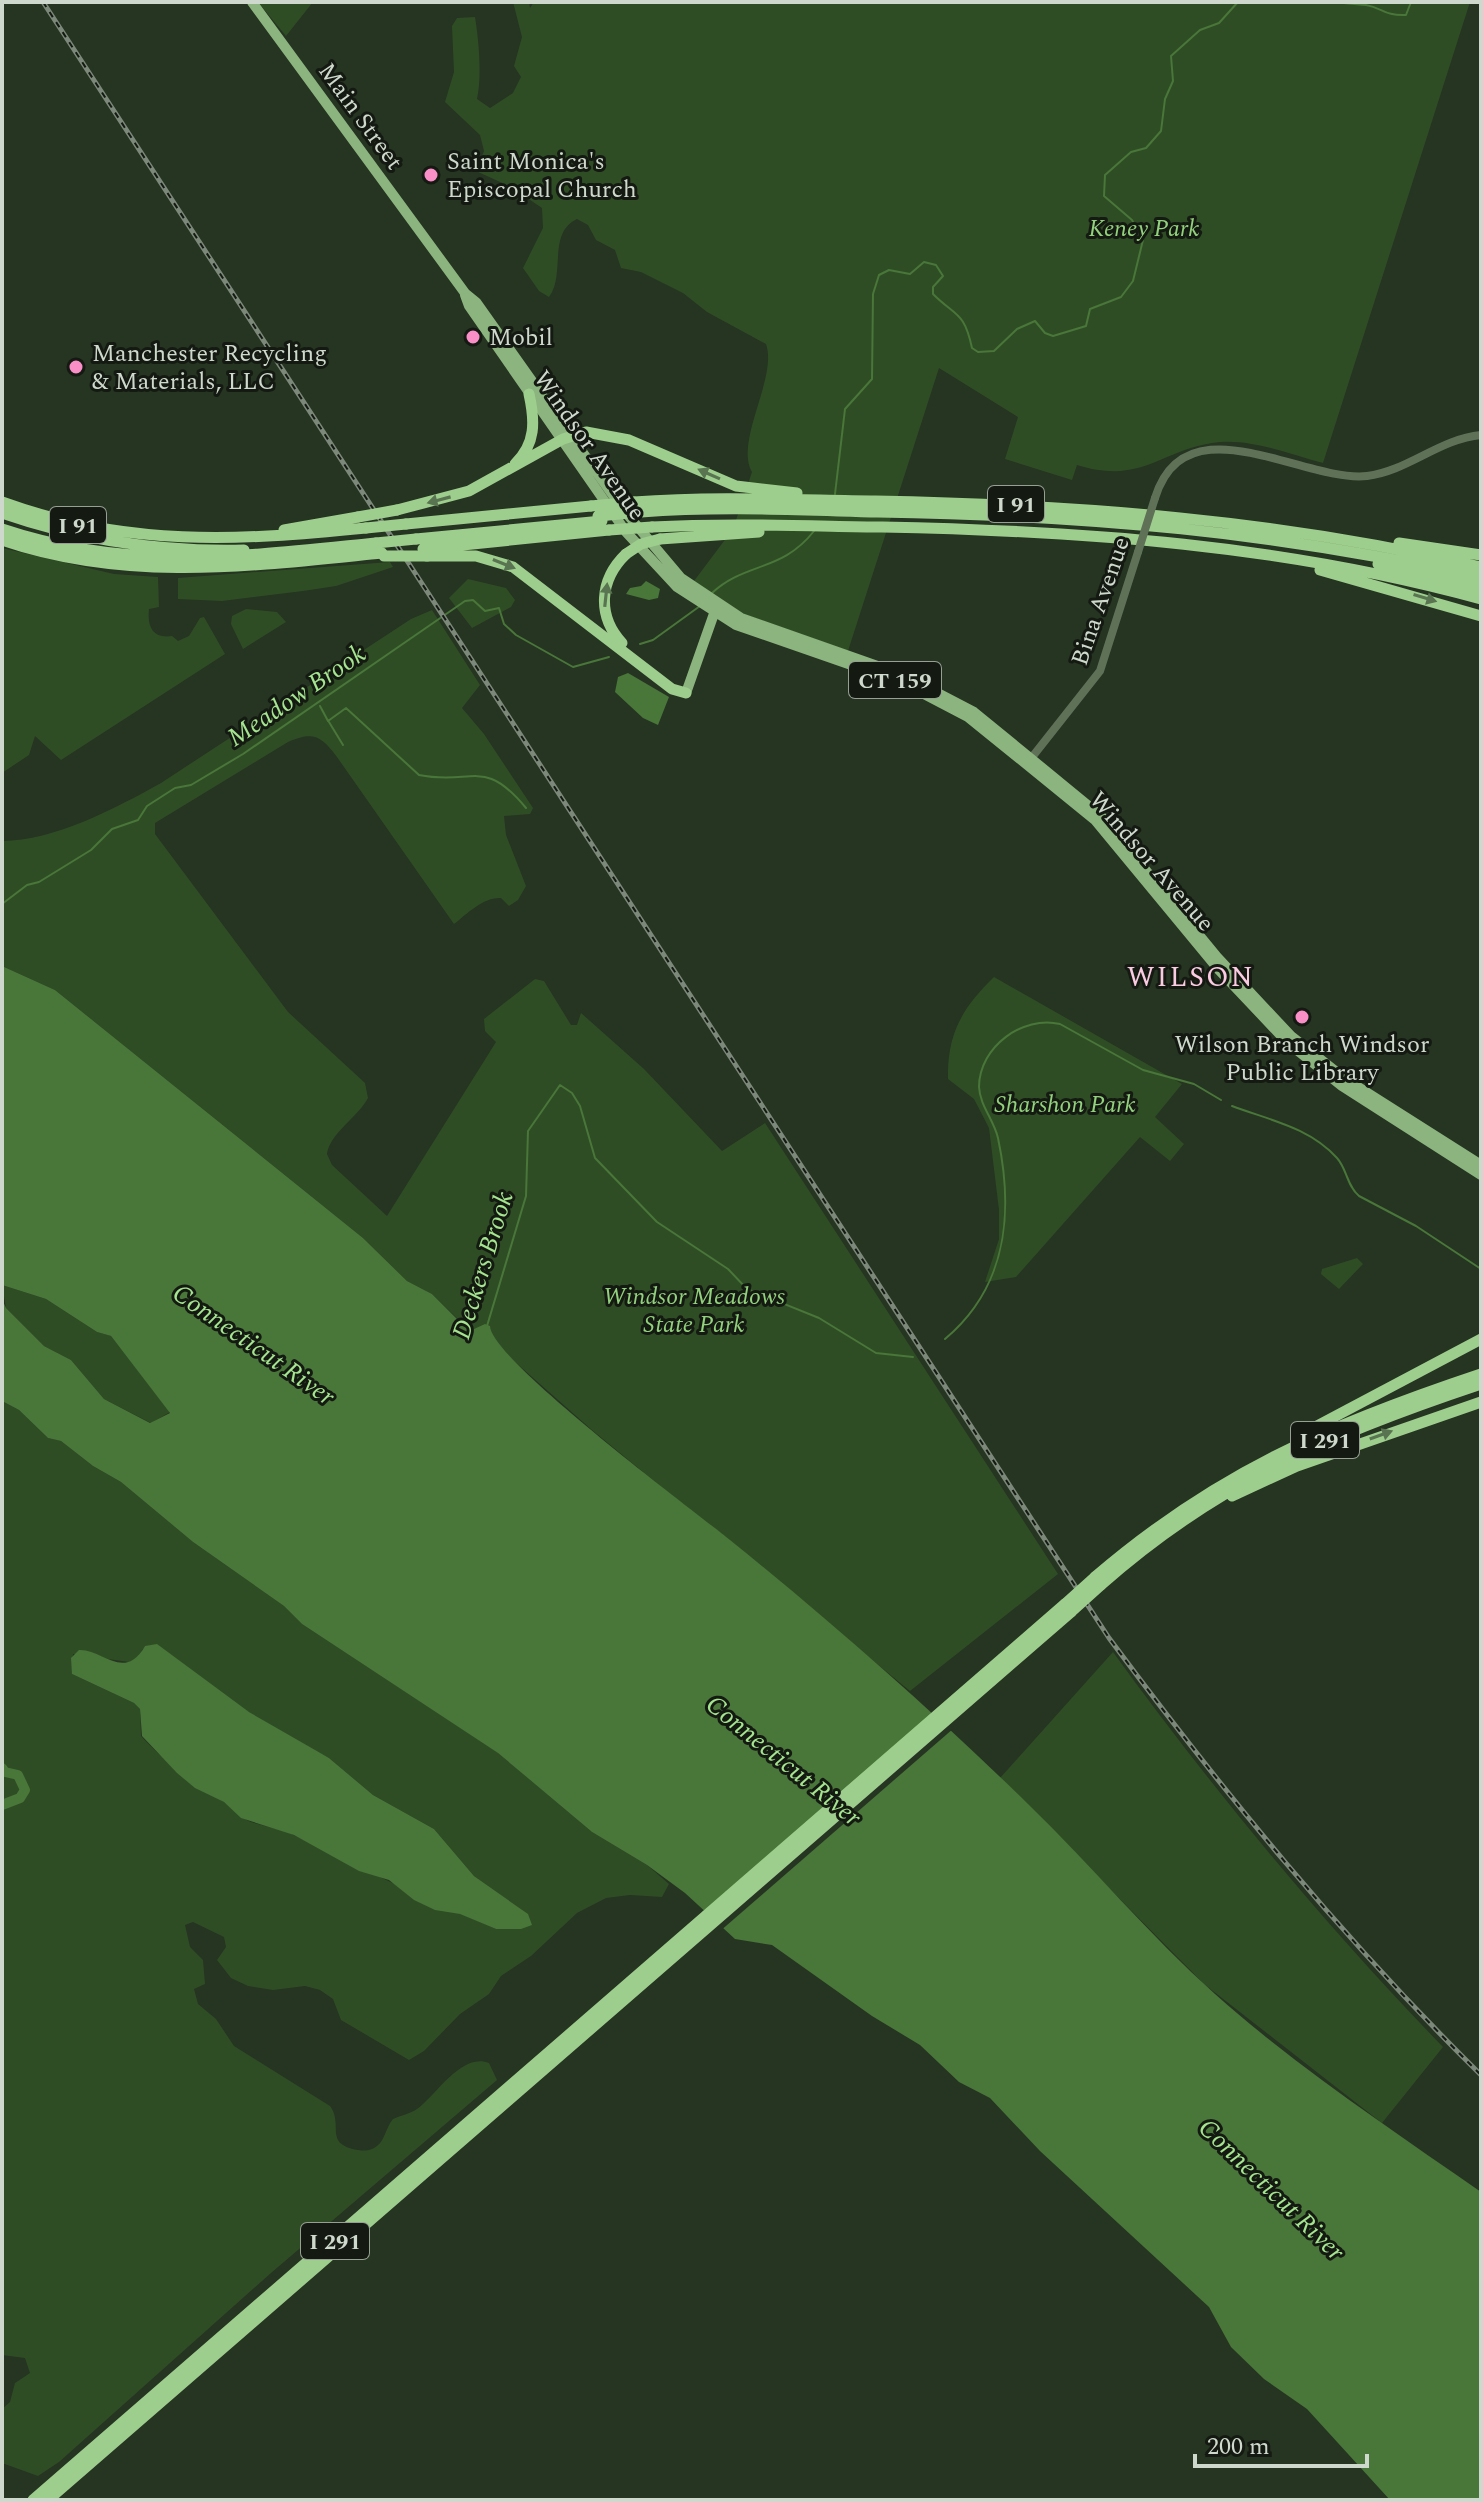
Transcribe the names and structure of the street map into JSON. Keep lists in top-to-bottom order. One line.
{"streets":{"highway":["I 91","I 291"],"main road":["Main Street","Windsor Avenue","CT 159"],"street":["Bina Avenue"]},"crossings":[["Main Street","Windsor Avenue"],["Windsor Avenue","Bina Avenue"]],"districts":["WILSON"],"water":["Meadow Brook","Deckers Brook","Connecticut River"],"parks":["Keney Park","Sharshon Park","Windsor Meadows State Park"],"places":["Saint Monica's Episcopal Church","Mobil","Manchester Recycling & Materials, LLC","Wilson Branch Windsor Public Library"],"scale_bar":"200 m"}
